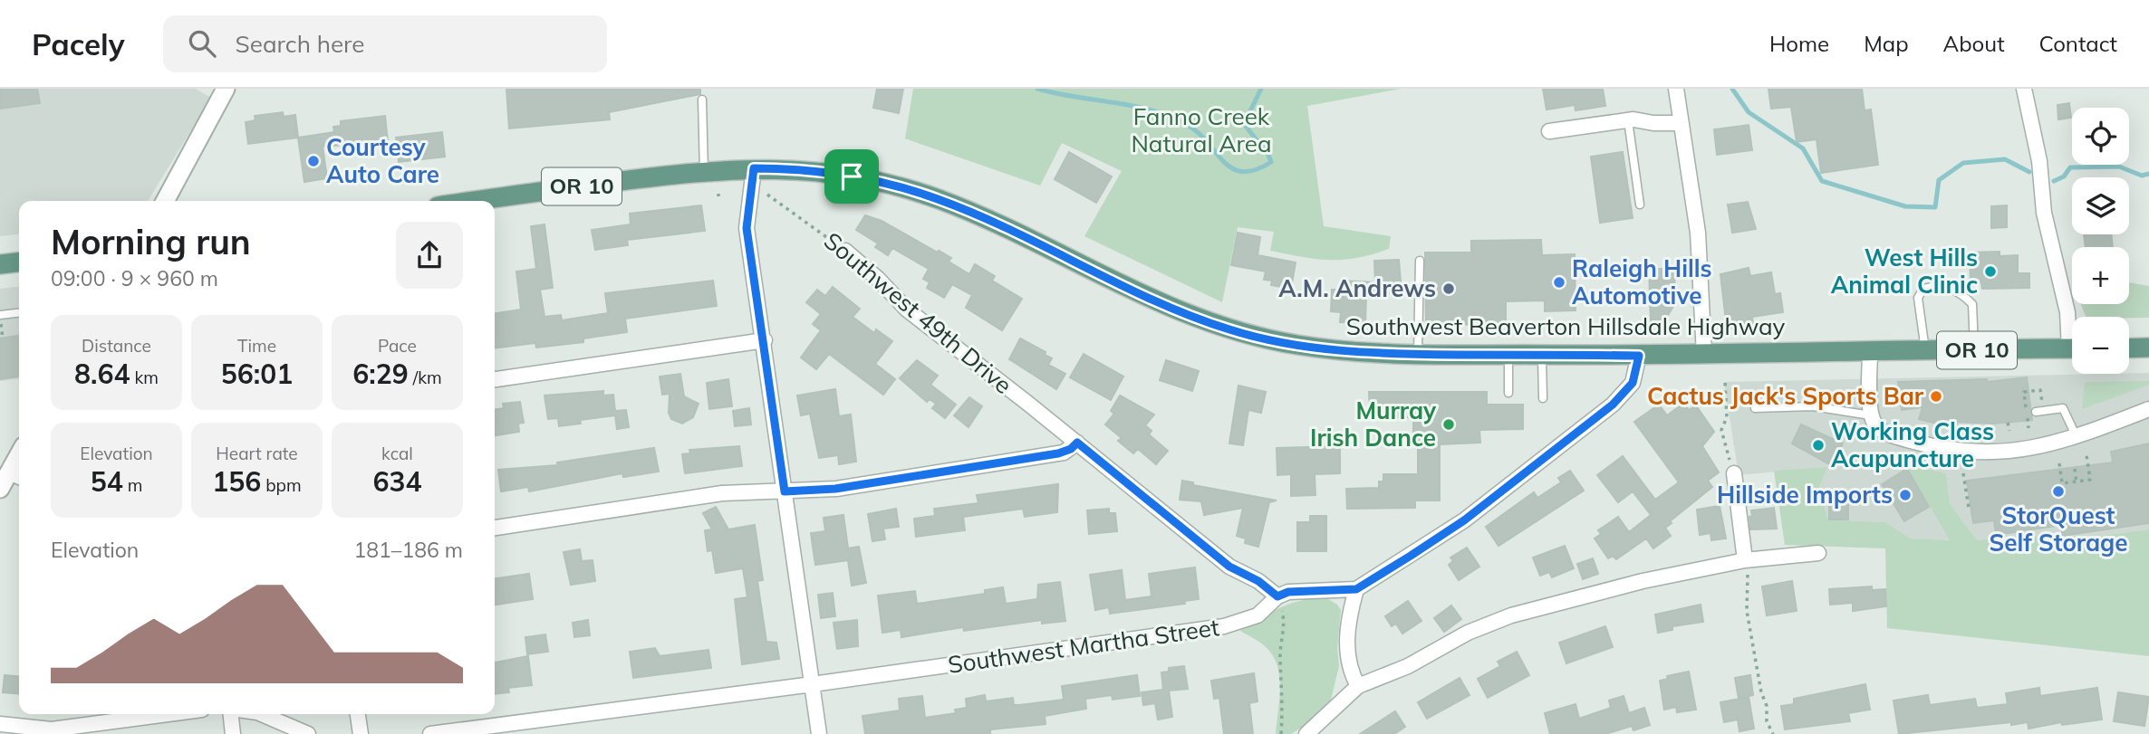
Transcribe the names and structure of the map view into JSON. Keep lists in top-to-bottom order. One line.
{"streets":{"main road":["OR 10","Southwest Beaverton Hillsdale Highway"],"street":["Southwest 49th Drive","Southwest Martha Street"]},"crossings":[["Southwest 49th Drive","Southwest Martha Street"]],"parks":["Fanno Creek Natural Area"],"places":["Courtesy Auto Care","West Hills Animal Clinic","Raleigh Hills Automotive","A.M. Andrews","Cactus Jack's Sports Bar","Murray Irish Dance","Working Class Acupuncture","StorQuest Self Storage","Hillside Imports"],"page":{"header":"Pacely","search":"Search here","nav":["Home","Map","About","Contact"],"map_buttons":["+","−"],"heading":["Morning run","09:00 · 9 × 960 m"],"stats":[["Distance","8.64 km"],["Time","56:01"],["Pace","6:29 /km"],["Elevation","54 m"],["Heart rate","156 bpm"],["kcal","634"]],"chart":["Elevation","181–186 m"]}}
